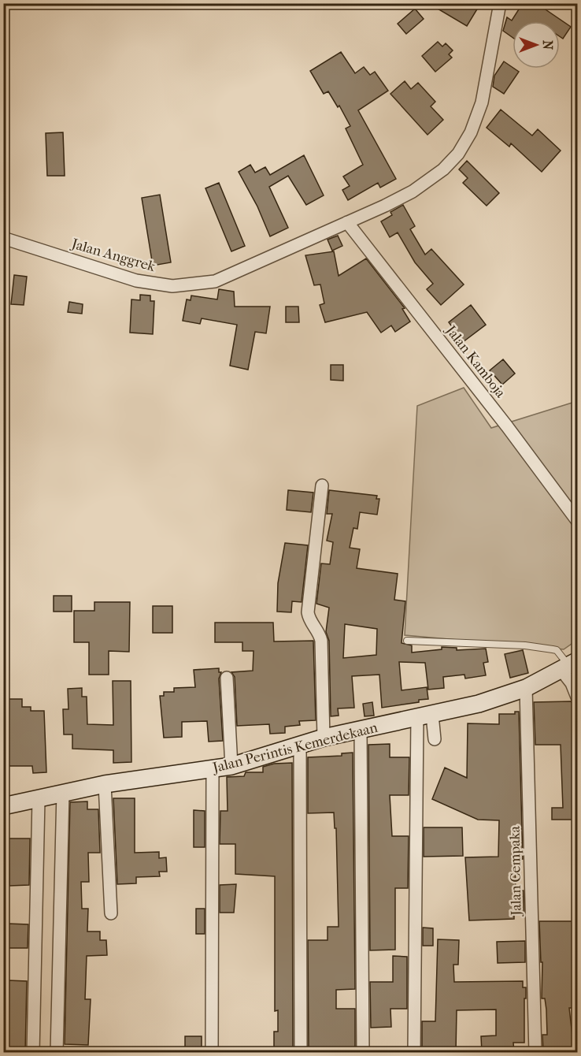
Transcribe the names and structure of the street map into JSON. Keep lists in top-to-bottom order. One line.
{"streets":{"street":["Jalan Anggrek","Jalan Kamboja","Jalan Perintis Kemerdekaan","Jalan Cempaka"]},"crossings":[["Jalan Anggrek","Jalan Kamboja"],["Jalan Perintis Kemerdekaan","Jalan Cempaka"]],"north":"right"}
